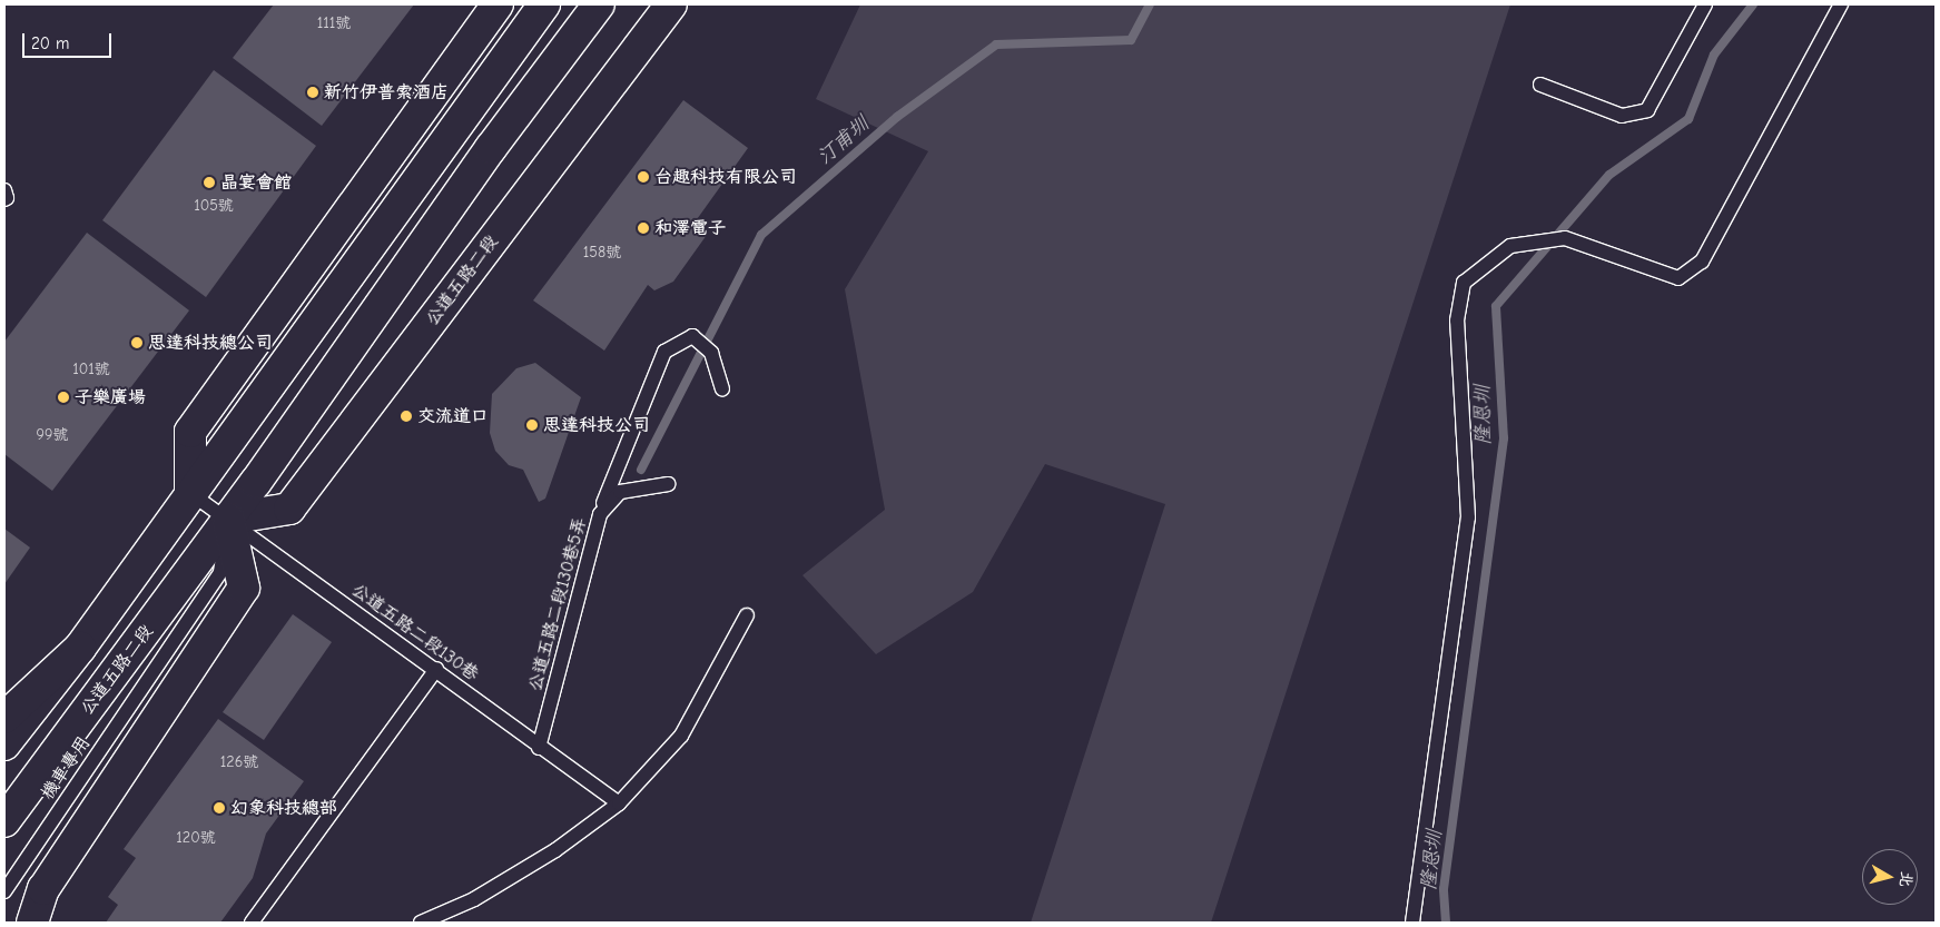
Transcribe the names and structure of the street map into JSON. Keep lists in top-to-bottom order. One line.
{"streets":{"main road":["公道五路二段"],"lane":["公道五路二段130巷5弄","公道五路二段130巷","機車專用"]},"crossings":[["公道五路二段","公道五路二段130巷"],["公道五路二段","機車專用"],["公道五路二段130巷5弄","公道五路二段130巷"],["公道五路二段130巷","機車專用"]],"water":["汀甫圳","隆恩圳"],"places":["新竹伊普索酒店","台趣科技有限公司","晶宴會館","和澤電子","思達科技總公司","子樂廣場","交流道口","思達科技公司","幻象科技總部"],"house_numbers":["111號","105號","158號","101號","99號","126號","120號"],"scale_bar":"20 m","north":"right"}
